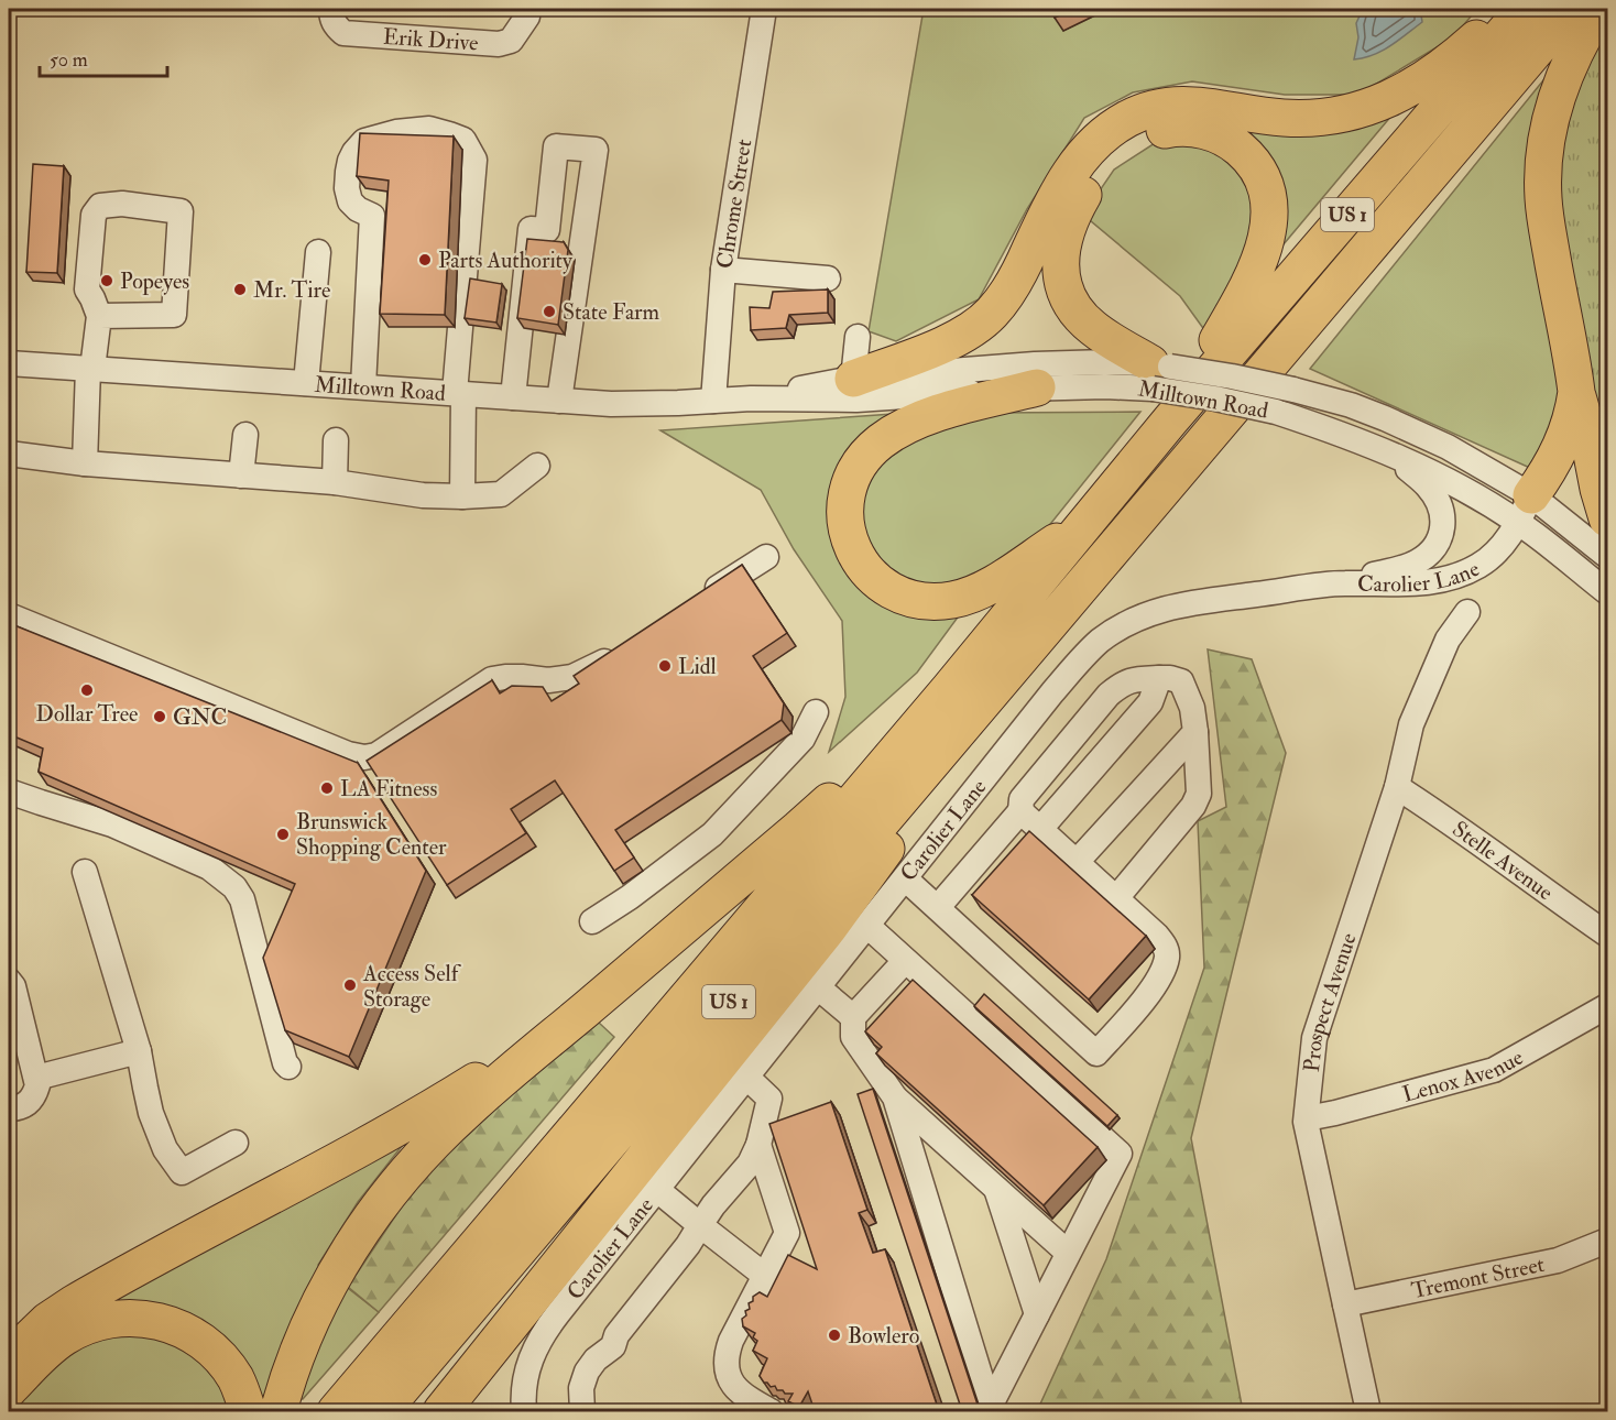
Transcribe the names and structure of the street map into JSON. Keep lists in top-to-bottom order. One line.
{"streets":{"highway":["US 1"],"street":["Erik Drive","Chrome Street","Milltown Road","Carolier Lane","Stelle Avenue","Prospect Avenue","Lenox Avenue","Tremont Street"]},"crossings":[["Chrome Street","Milltown Road"],["Milltown Road","Carolier Lane"],["Stelle Avenue","Prospect Avenue"],["Prospect Avenue","Lenox Avenue"],["Prospect Avenue","Tremont Street"]],"places":["Parts Authority","Popeyes","Mr. Tire","State Farm","Lidl","Dollar Tree","GNC","LA Fitness","Brunswick Shopping Center","Access Self Storage","Bowlero"],"scale_bar":"50 m"}
